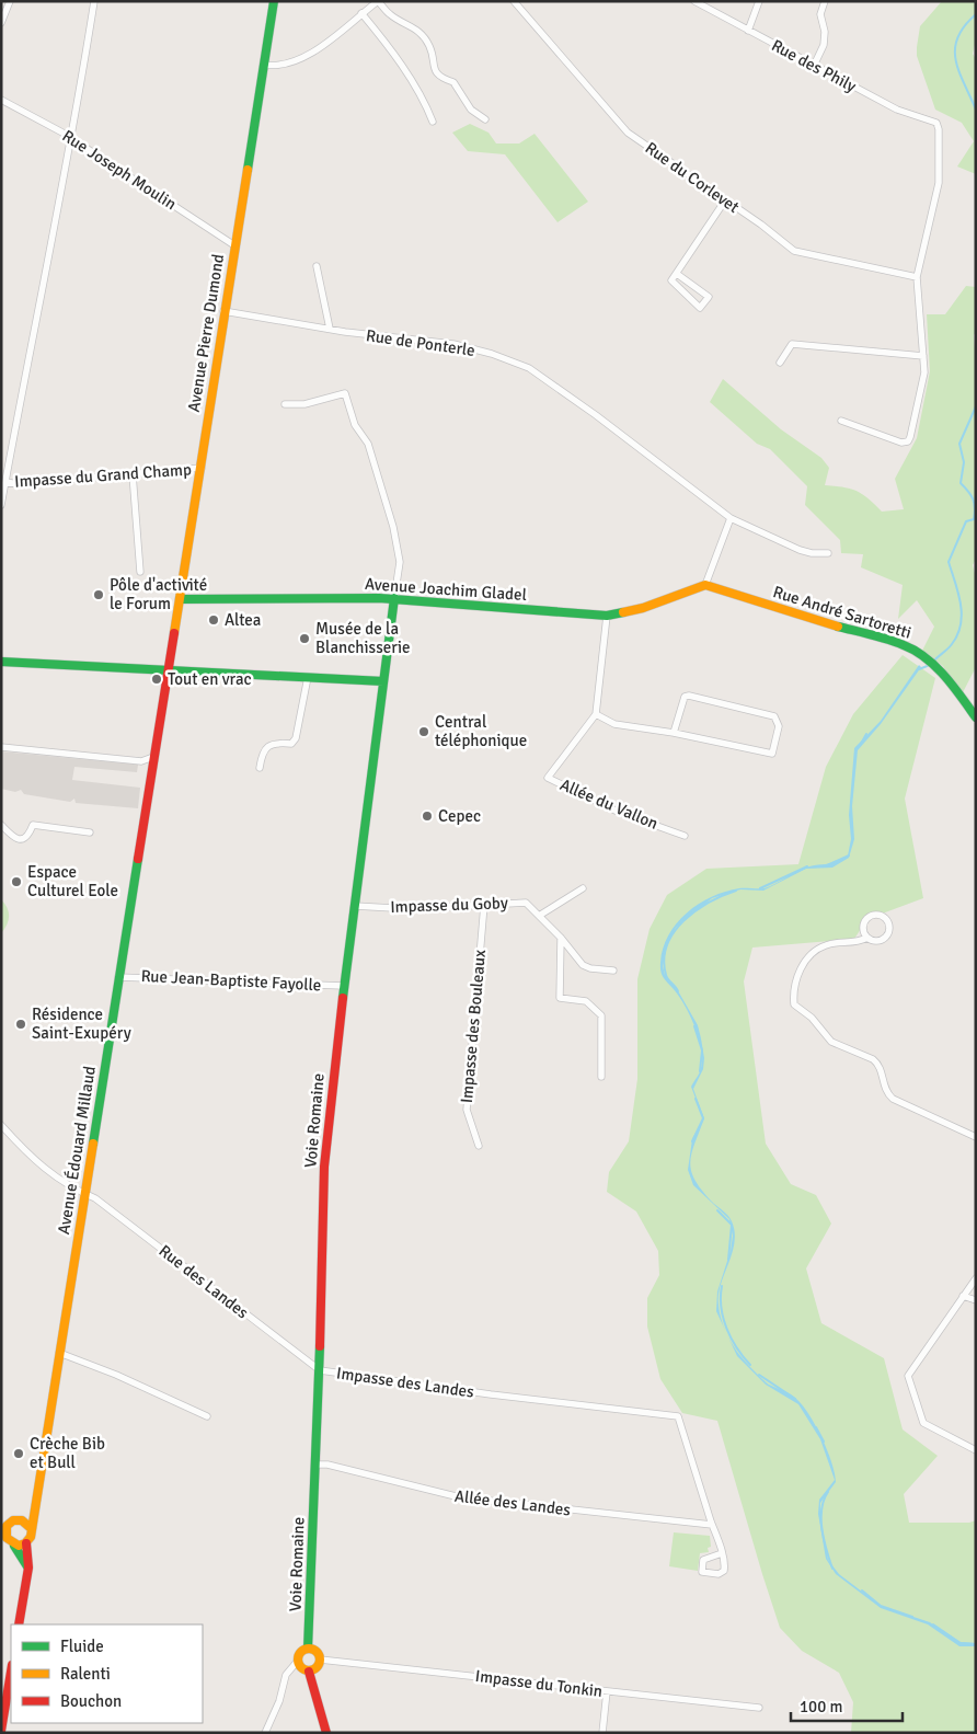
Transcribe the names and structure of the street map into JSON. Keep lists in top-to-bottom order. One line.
{"streets":{"street":["Rue des Phily","Rue Joseph Moulin","Rue du Corlevet","Avenue Pierre Dumond","Rue de Ponterle","Impasse du Grand Champ","Avenue Joachim Gladel","Rue André Sartoretti","Allée du Vallon","Impasse du Goby","Rue Jean-Baptiste Fayolle","Impasse des Bouleaux","Voie Romaine","Avenue Édouard Millaud","Rue des Landes","Impasse des Landes","Allée des Landes","Impasse du Tonkin"]},"crossings":[["Rue des Phily","Rue du Corlevet"],["Rue Joseph Moulin","Avenue Pierre Dumond"],["Avenue Pierre Dumond","Rue de Ponterle"],["Avenue Pierre Dumond","Impasse du Grand Champ"],["Avenue Pierre Dumond","Avenue Joachim Gladel"],["Avenue Pierre Dumond","Avenue Édouard Millaud"],["Avenue Joachim Gladel","Rue André Sartoretti"],["Avenue Joachim Gladel","Voie Romaine"],["Impasse du Goby","Impasse des Bouleaux"],["Impasse du Goby","Voie Romaine"],["Rue Jean-Baptiste Fayolle","Voie Romaine"],["Rue Jean-Baptiste Fayolle","Avenue Édouard Millaud"],["Voie Romaine","Rue des Landes"],["Voie Romaine","Impasse des Landes"],["Voie Romaine","Allée des Landes"],["Voie Romaine","Impasse du Tonkin"],["Avenue Édouard Millaud","Rue des Landes"],["Rue des Landes","Impasse des Landes"],["Impasse des Landes","Allée des Landes"]],"places":["Pôle d'activité le Forum","Altea","Musée de la Blanchisserie","Tout en vrac","Central téléphonique","Cepec","Espace Culturel Eole","Résidence Saint-Exupéry","Crèche Bib et Bull"],"legend":["Fluide","Ralenti","Bouchon"],"scale_bar":"100 m"}
